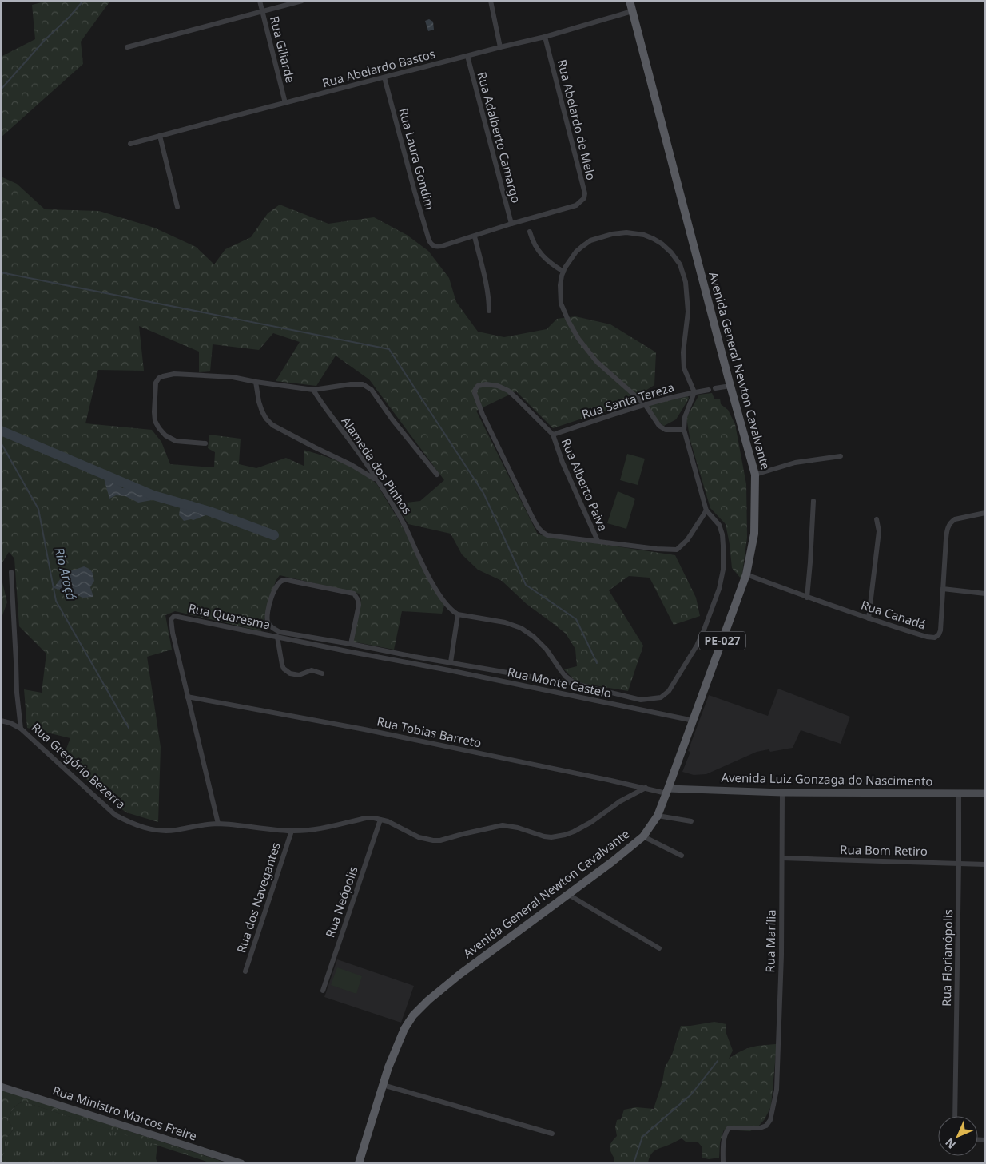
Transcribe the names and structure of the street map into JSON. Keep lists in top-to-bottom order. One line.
{"streets":{"main road":["Avenida General Newton Cavalvante","PE-027","Avenida Luiz Gonzaga do Nascimento","Rua Ministro Marcos Freire"],"street":["Rua Giliarde","Rua Abelardo Bastos","Rua Abelardo de Melo","Rua Adalberto Camargo","Rua Laura Gondim","Rua Santa Tereza","Alameda dos Pinhos","Rua Alberto Paiva","Rua Canadá","Rua Quaresma","Rua Monte Castelo","Rua Tobias Barreto","Rua Gregório Bezerra","Rua Bom Retiro","Rua dos Navegantes","Rua Neópolis","Rua Marília","Rua Florianópolis"]},"crossings":[["Rua Giliarde","Rua Abelardo Bastos"],["Rua Abelardo Bastos","Rua Abelardo de Melo"],["Rua Abelardo Bastos","Rua Adalberto Camargo"],["Rua Abelardo Bastos","Rua Laura Gondim"],["Rua Abelardo Bastos","Avenida General Newton Cavalvante"],["Rua Abelardo de Melo","Rua Adalberto Camargo"],["Avenida General Newton Cavalvante","Rua Canadá"],["Avenida General Newton Cavalvante","Rua Monte Castelo"],["Avenida General Newton Cavalvante","Rua Tobias Barreto"],["Avenida General Newton Cavalvante","Avenida Luiz Gonzaga do Nascimento"],["Rua Santa Tereza","Rua Alberto Paiva"],["Rua Quaresma","Rua Monte Castelo"],["Rua Quaresma","Rua Tobias Barreto"],["Rua Quaresma","Rua Gregório Bezerra"],["Rua Tobias Barreto","Rua Gregório Bezerra"],["Rua Tobias Barreto","Avenida Luiz Gonzaga do Nascimento"],["Rua Gregório Bezerra","Rua dos Navegantes"],["Rua Gregório Bezerra","Rua Neópolis"],["Avenida Luiz Gonzaga do Nascimento","Rua Marília"],["Avenida Luiz Gonzaga do Nascimento","Rua Florianópolis"],["Rua Bom Retiro","Rua Marília"],["Rua Bom Retiro","Rua Florianópolis"]],"water":["Rio Araçá"],"north":"bottom left"}
